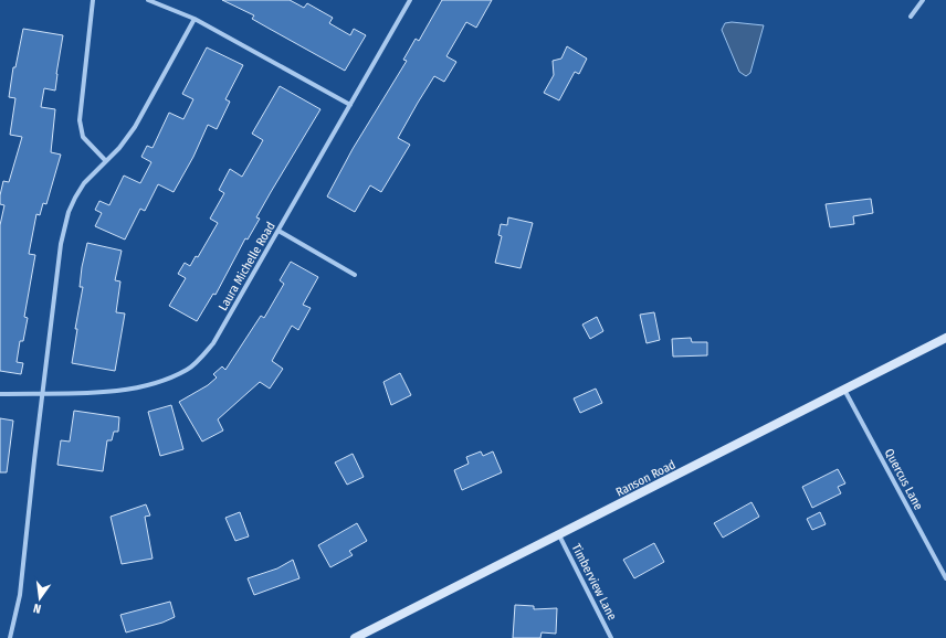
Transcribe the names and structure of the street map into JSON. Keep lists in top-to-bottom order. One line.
{"streets":{"street":["Laura Michelle Road","Ranson Road","Quercus Lane","Timberview Lane"]},"crossings":[["Ranson Road","Quercus Lane"],["Ranson Road","Timberview Lane"]],"north":"bottom"}
